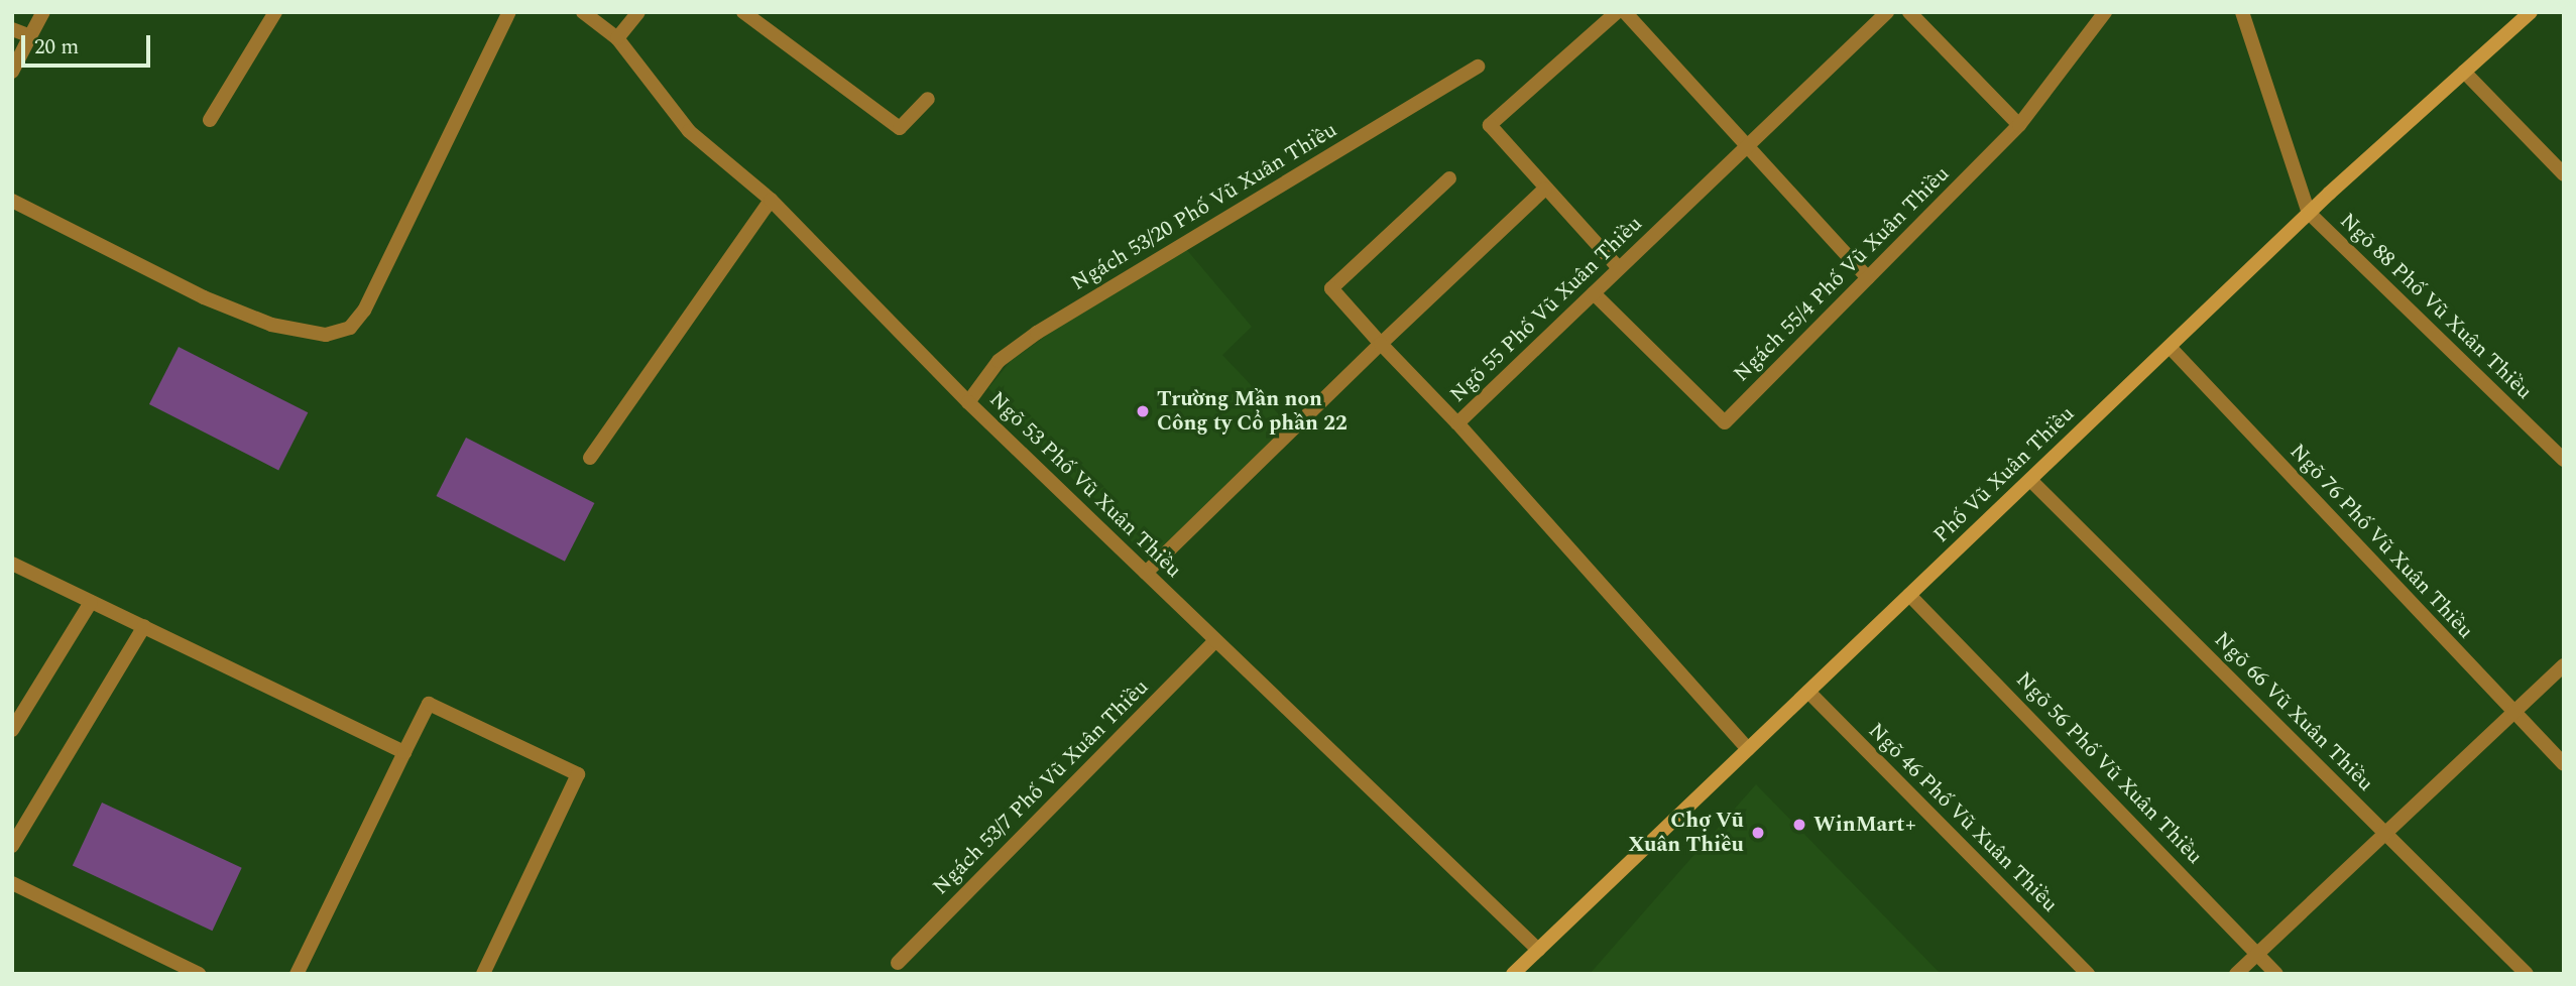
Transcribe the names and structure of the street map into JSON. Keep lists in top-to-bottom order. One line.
{"streets":{"main road":["Phố Vũ Xuân Thiều"],"street":["Ngách 53/20 Phố Vũ Xuân Thiều","Ngách 55/4 Phố Vũ Xuân Thiều","Ngõ 88 Phố Vũ Xuân Thiều","Ngõ 55 Phố Vũ Xuân Thiều","Ngõ 53 Phố Vũ Xuân Thiều","Ngõ 76 Phố Vũ Xuân Thiều","Ngõ 66 Vũ Xuân Thiều","Ngõ 56 Phố Vũ Xuân Thiều","Ngách 53/7 Phố Vũ Xuân Thiều","Ngõ 46 Phố Vũ Xuân Thiều"]},"crossings":[["Ngách 53/20 Phố Vũ Xuân Thiều","Ngõ 53 Phố Vũ Xuân Thiều"],["Ngách 55/4 Phố Vũ Xuân Thiều","Ngõ 55 Phố Vũ Xuân Thiều"],["Ngõ 88 Phố Vũ Xuân Thiều","Phố Vũ Xuân Thiều"],["Ngõ 55 Phố Vũ Xuân Thiều","Phố Vũ Xuân Thiều"],["Phố Vũ Xuân Thiều","Ngõ 53 Phố Vũ Xuân Thiều"],["Phố Vũ Xuân Thiều","Ngõ 76 Phố Vũ Xuân Thiều"],["Phố Vũ Xuân Thiều","Ngõ 66 Vũ Xuân Thiều"],["Phố Vũ Xuân Thiều","Ngõ 56 Phố Vũ Xuân Thiều"],["Phố Vũ Xuân Thiều","Ngõ 46 Phố Vũ Xuân Thiều"],["Ngõ 53 Phố Vũ Xuân Thiều","Ngách 53/7 Phố Vũ Xuân Thiều"]],"places":["Trường Mần non Công ty Cổ phần 22","WinMart+","Chợ Vũ Xuân Thiều"],"scale_bar":"20 m"}
